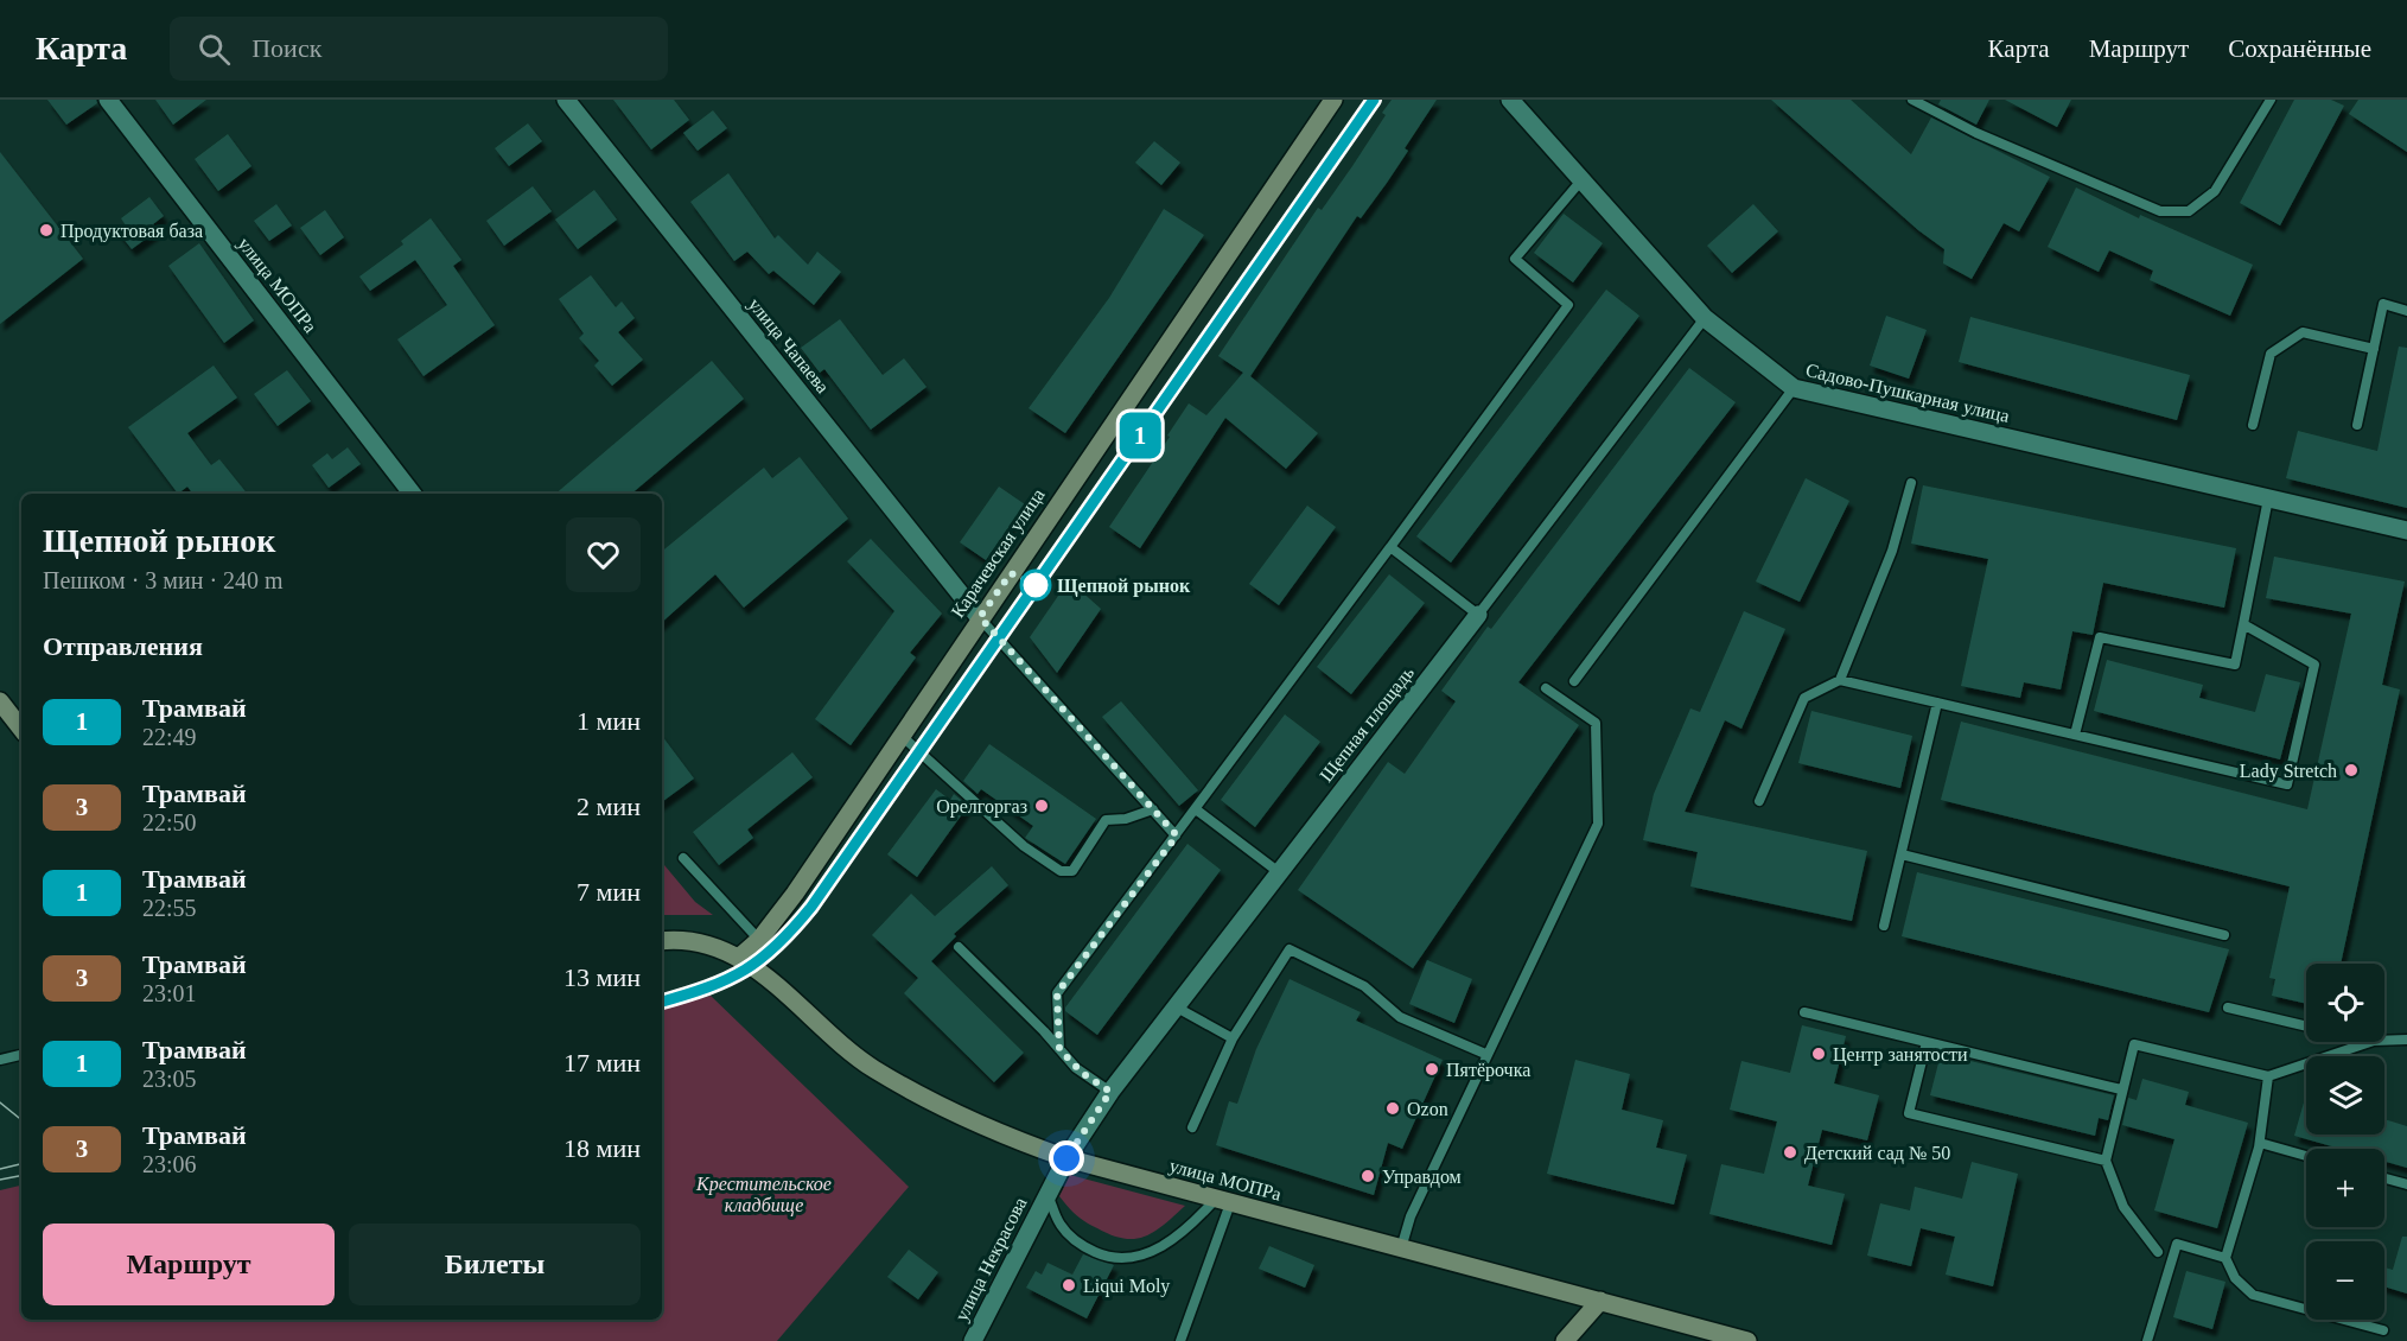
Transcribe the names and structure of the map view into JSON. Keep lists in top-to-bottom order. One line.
{"streets":{"street":["улица МОПРа","улица Чапаева","Садово-Пушкарная улица","Карачевская улица","Щепная площадь","улица Некрасова"]},"crossings":[["улица МОПРа","Карачевская улица"],["улица МОПРа","Щепная площадь"],["улица МОПРа","улица Некрасова"],["улица Чапаева","Карачевская улица"],["Садово-Пушкарная улица","Щепная площадь"],["Щепная площадь","улица Некрасова"]],"parks":["Крестительское кладбище"],"places":["Продуктовая база","Щепной рынок","Lady Stretch","Орелгоргаз","Центр занятости","Пятёрочка","Ozon","Детский сад № 50","Управдом","Liqui Moly"],"lines":["tram line 1"],"page":{"header":"Карта","search":"Поиск","nav":["Карта","Маршрут","Сохранённые"],"on_map":"1","heading":[["Щепной рынок","Пешком · 3 мин · 240 m"],"Отправления"],"list":[{"mark":"1","name":"Трамвай","note":"22:49","value":"1 мин"},{"mark":"3","name":"Трамвай","note":"22:50","value":"2 мин"},{"mark":"1","name":"Трамвай","note":"22:55","value":"7 мин"},{"mark":"3","name":"Трамвай","note":"23:01","value":"13 мин"},{"mark":"1","name":"Трамвай","note":"23:05","value":"17 мин"},{"mark":"3","name":"Трамвай","note":"23:06","value":"18 мин"}],"map_buttons":["+","−"],"buttons":["Маршрут","Билеты"]}}
